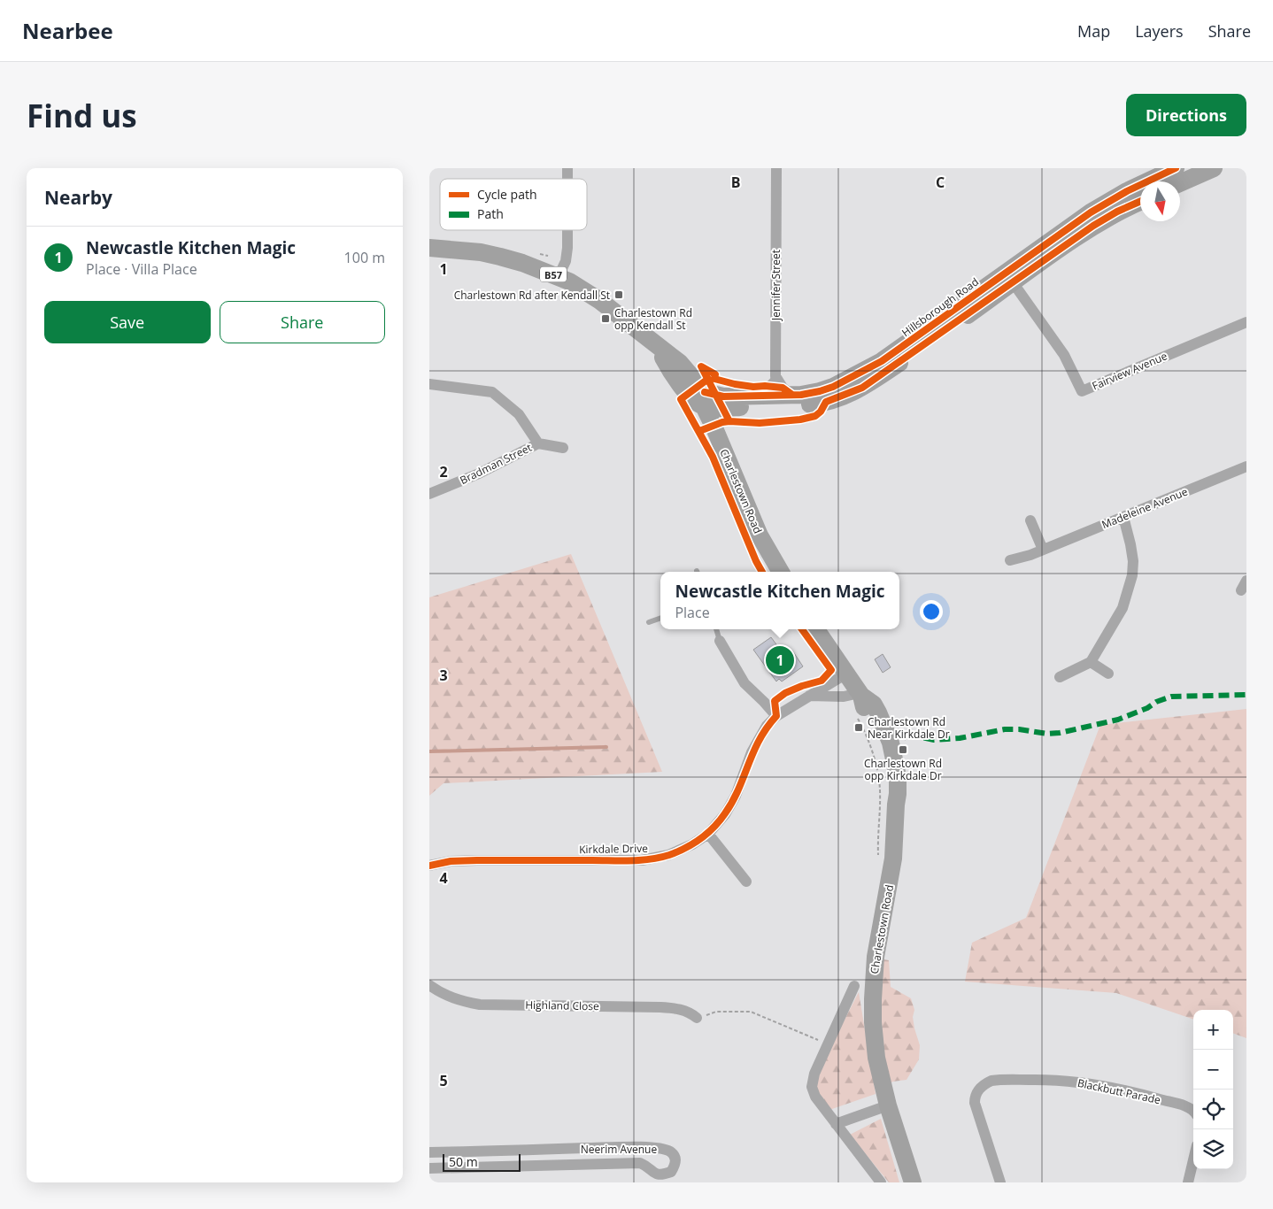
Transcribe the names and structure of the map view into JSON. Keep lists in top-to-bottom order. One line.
{"streets":{"main road":["B57","Hillsborough Road","Charlestown Road"],"street":["Jennifer Street","Fairview Avenue","Bradman Street","Madeleine Avenue","Kirkdale Drive","Highland Close","Blackbutt Parade","Neerim Avenue"]},"crossings":[["Hillsborough Road","Charlestown Road"],["Charlestown Road","Kirkdale Drive"]],"places":{"transit":["Charlestown Rd after Kendall St","Charlestown Rd opp Kendall St","Charlestown Rd Near Kirkdale Dr","Charlestown Rd opp Kirkdale Dr"]},"legend":["Cycle path","Path"],"scale_bar":"50 m","north":"bottom","page":{"header":"Nearbee","nav":["Map","Layers","Share"],"buttons":["Directions",["Save","Share"]],"title":"Find us","heading":"Nearby","list":[{"mark":"1","name":"Newcastle Kitchen Magic","note":"Place · Villa Place","value":"100 m"}],"popup":["Newcastle Kitchen Magic","Place"],"pins":"1","map_buttons":["+","−"],"scale":"50 m"},"grid":{"columns":["B","C"],"rows":["1","2","3","4","5"]}}
